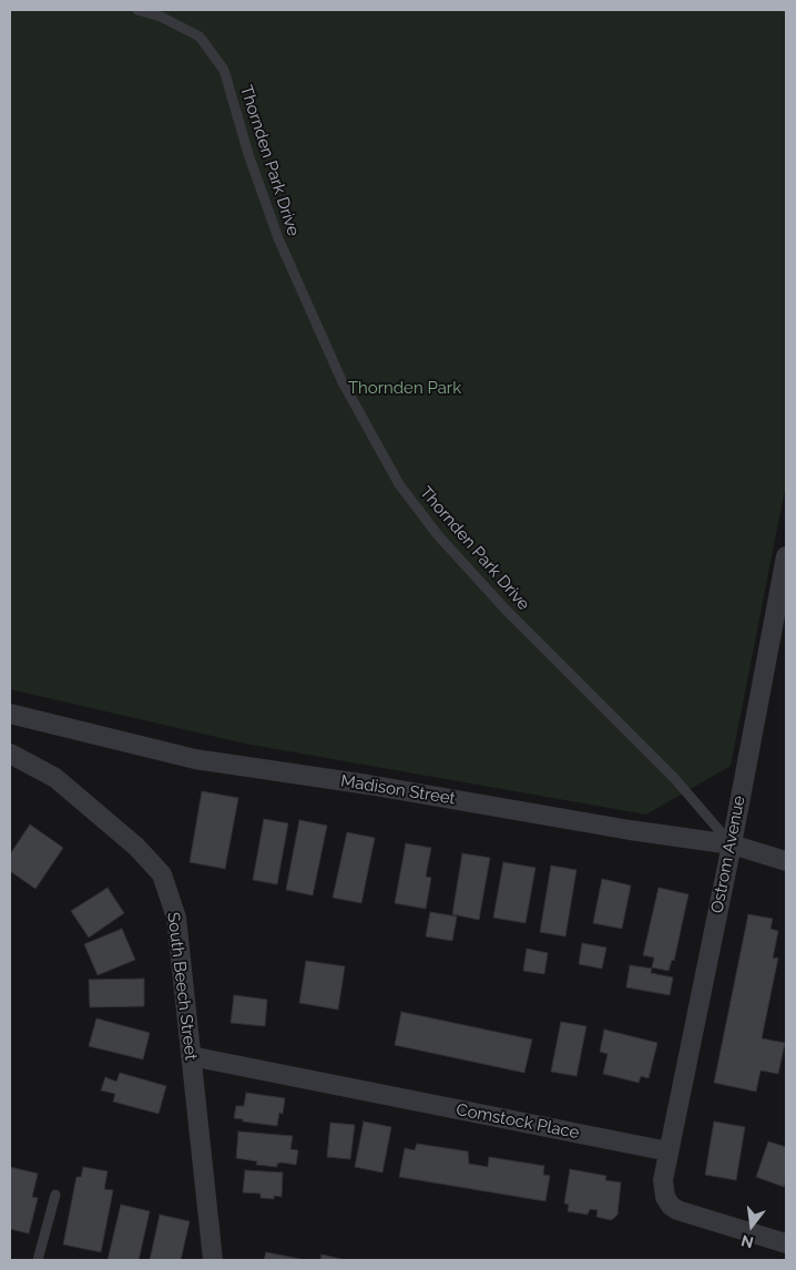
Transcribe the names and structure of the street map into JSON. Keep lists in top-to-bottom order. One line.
{"streets":{"street":["Madison Street","Ostrom Avenue","South Beech Street","Comstock Place"],"lane":["Thornden Park Drive"]},"crossings":[["Thornden Park Drive","Madison Street"],["Thornden Park Drive","Ostrom Avenue"],["Madison Street","Ostrom Avenue"],["Ostrom Avenue","Comstock Place"],["South Beech Street","Comstock Place"]],"parks":["Thornden Park"],"north":"bottom"}
